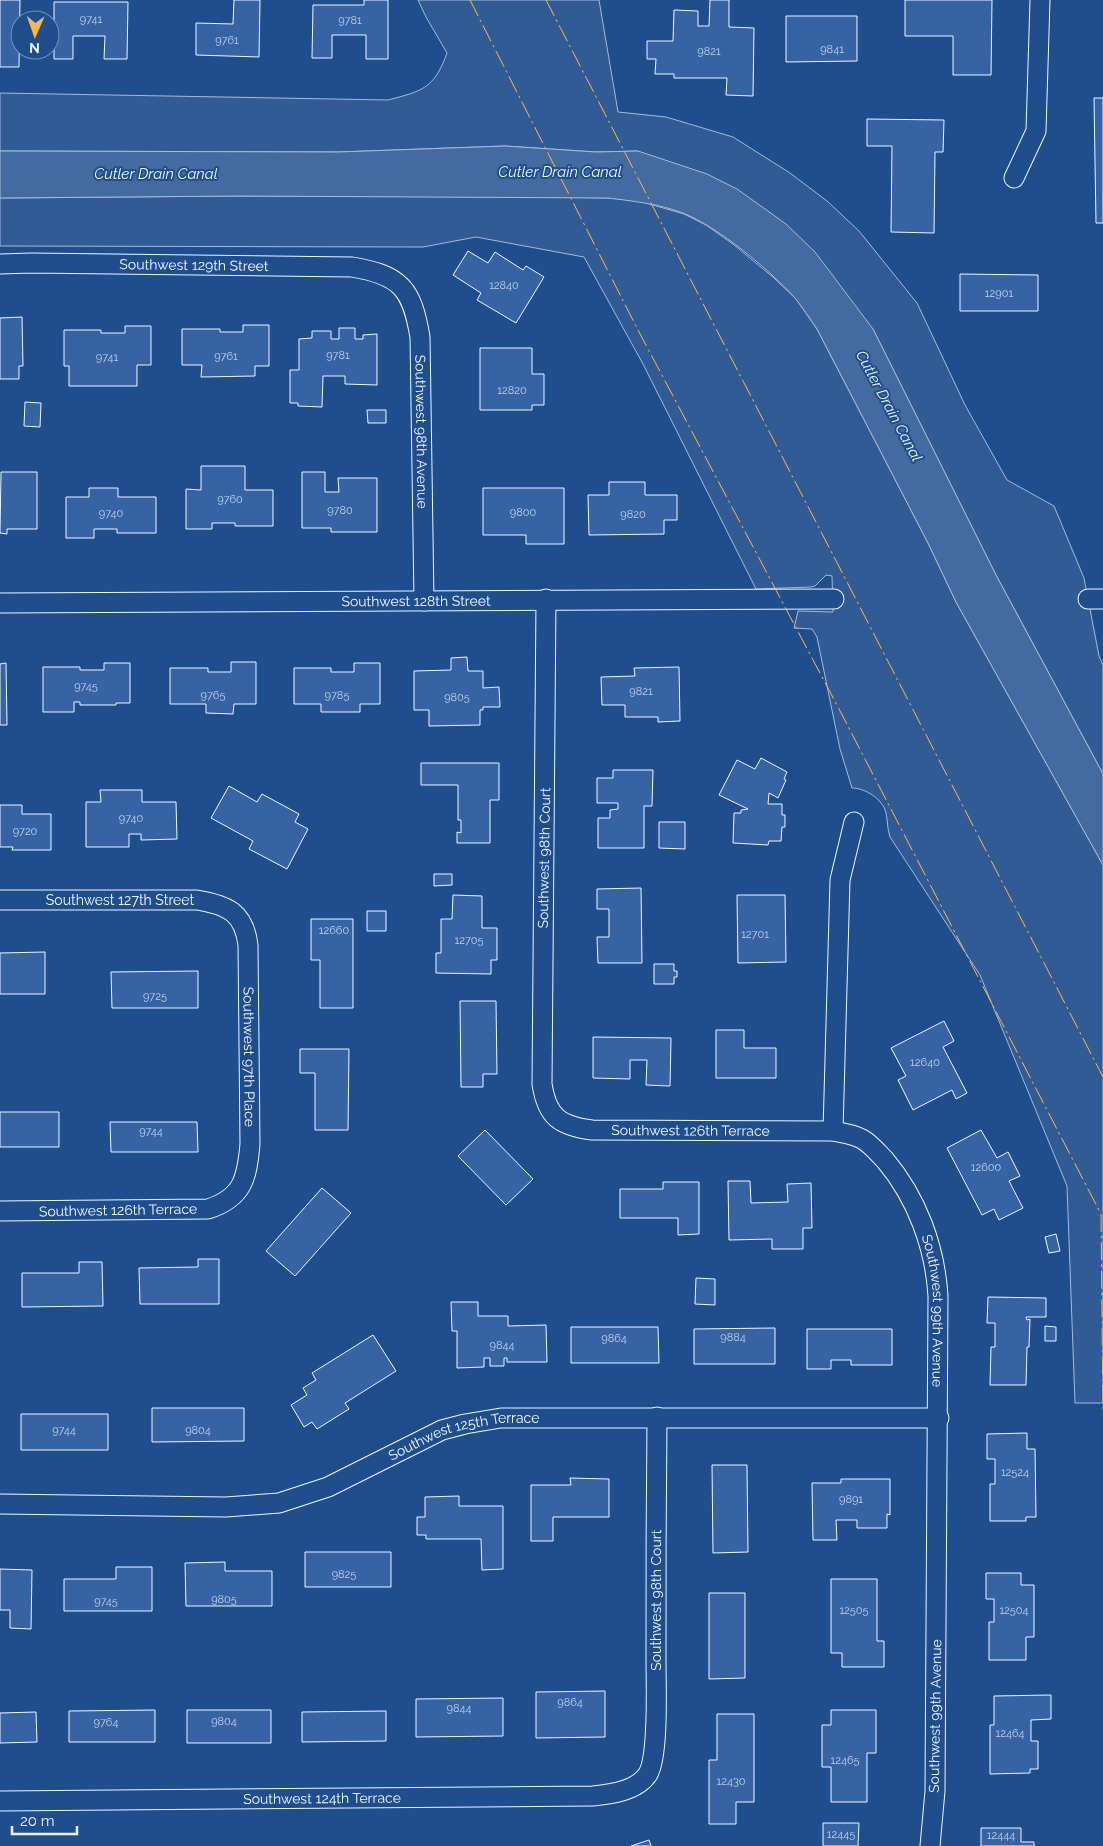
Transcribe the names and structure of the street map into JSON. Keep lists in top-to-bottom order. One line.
{"streets":{"street":["Southwest 129th Street","Southwest 98th Avenue","Southwest 128th Street","Southwest 98th Court","Southwest 127th Street","Southwest 97th Place","Southwest 126th Terrace","Southwest 99th Avenue","Southwest 125th Terrace","Southwest 124th Terrace"]},"crossings":[["Southwest 129th Street","Southwest 98th Avenue"],["Southwest 98th Avenue","Southwest 128th Street"],["Southwest 128th Street","Southwest 98th Court"],["Southwest 98th Court","Southwest 126th Terrace"],["Southwest 98th Court","Southwest 125th Terrace"],["Southwest 98th Court","Southwest 124th Terrace"],["Southwest 127th Street","Southwest 97th Place"],["Southwest 97th Place","Southwest 126th Terrace"],["Southwest 126th Terrace","Southwest 99th Avenue"],["Southwest 99th Avenue","Southwest 125th Terrace"]],"water":["Cutler Drain Canal"],"house_numbers":["9741","9781","9761","9841","9821","12840","12901","9781","9761","9741","12820","9760","9780","9800","9740","9820","9745","9821","9765","9785","9805","9740","9720","12660","12701","12705","9725","12640","9744","12600","9884","9864","9844","9744","9804","12524","9891","9825","9805","9745","12505","12504","9864","9844","9804","9764","12464","12465","12430","12445","12444"],"scale_bar":"20 m","north":"bottom"}
